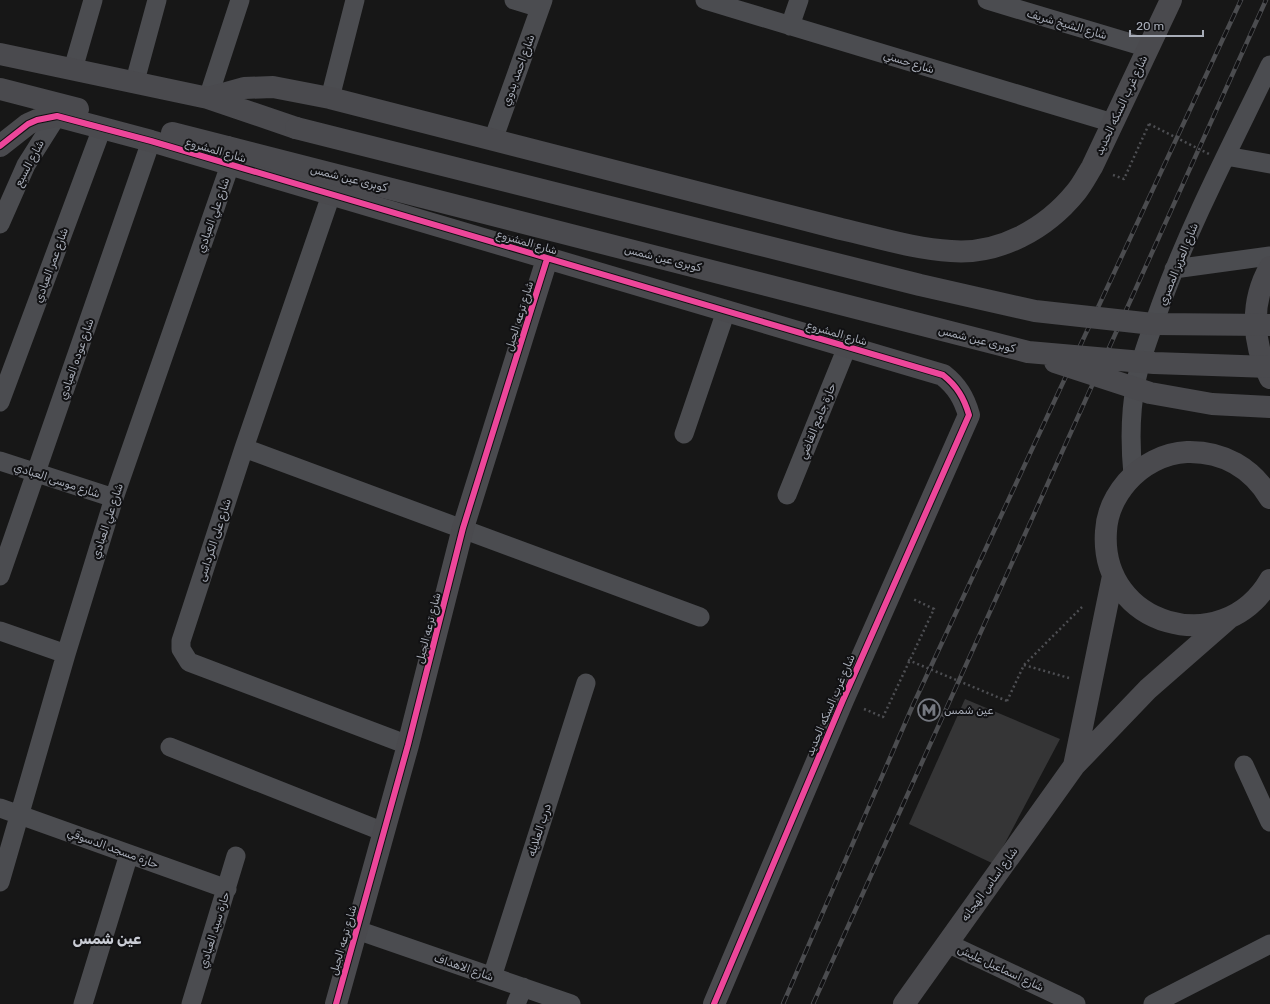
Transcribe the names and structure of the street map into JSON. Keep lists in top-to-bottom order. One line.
{"streets":{"street":["شارع الشيخ شريف","شارع حسني","شارع احمد بدوي","شارع غرب السكه الحديد","شارع المشروع","شارع السبع","كوبرى عين شمس","شارع علي العبادي","شارع العزيز المصري","شارع عمر العبادي","شارع ترعه الجبل","شارع عوده العبادي","حارة جامع القاضي","شارع موسى العبادي","شارع على الكرداسى","درب العلايله","حارة مسجد الدسوقي","شارع اساس الهجانه","حارة سيد العبادي","شارع الاهداف","شارع اسماعيل عليش"]},"crossings":[["شارع الشيخ شريف","شارع غرب السكه الحديد"],["شارع حسني","شارع غرب السكه الحديد"],["شارع احمد بدوي","شارع غرب السكه الحديد"],["شارع غرب السكه الحديد","شارع المشروع"],["شارع المشروع","شارع السبع"],["شارع المشروع","كوبرى عين شمس"],["شارع المشروع","شارع علي العبادي"],["شارع المشروع","شارع عمر العبادي"],["شارع المشروع","شارع ترعه الجبل"],["شارع المشروع","شارع عوده العبادي"],["شارع المشروع","حارة جامع القاضي"],["شارع المشروع","شارع على الكرداسى"],["شارع السبع","كوبرى عين شمس"],["كوبرى عين شمس","شارع علي العبادي"],["شارع علي العبادي","شارع موسى العبادي"],["شارع علي العبادي","حارة مسجد الدسوقي"],["شارع ترعه الجبل","شارع على الكرداسى"],["شارع ترعه الجبل","شارع الاهداف"],["شارع عوده العبادي","شارع موسى العبادي"],["درب العلايله","شارع الاهداف"],["حارة مسجد الدسوقي","حارة سيد العبادي"],["شارع اساس الهجانه","شارع اسماعيل عليش"]],"districts":["عين شمس"],"places":{"metro station":["عين شمس"]},"scale_bar":"20 m"}
